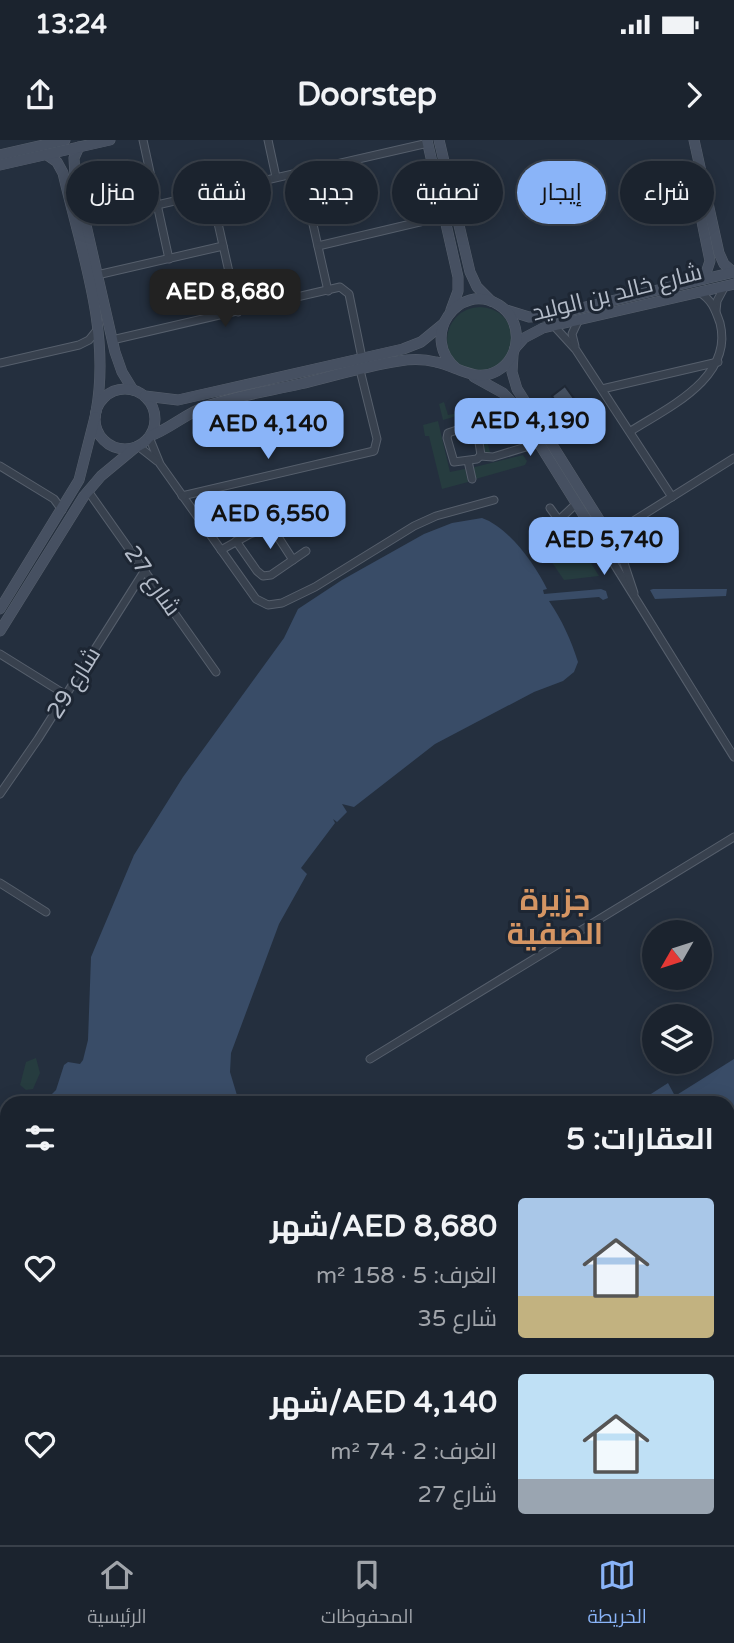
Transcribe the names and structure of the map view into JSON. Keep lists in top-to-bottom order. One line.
{"streets":{"main road":["شارع خالد بن الوليد"],"street":["شارع 27","شارع 29"]},"crossings":[["شارع 27","شارع 29"]],"districts":["جزيرة الصفية"],"north":"bottom left","page":{"status":"13:24","header":"Doorstep","chip":["شراء","إيجار","تصفية","جديد","شقة","منزل"],"price":["AED 8,680","AED 4,190","AED 4,140","AED 6,550","AED 5,740"],"heading":"العقارات: 5","list":[{"name":"AED 8,680/شهر","note":"الغرف: 5 · 158 m² · شارع 35"},{"name":"AED 4,140/شهر","note":"الغرف: 2 · 74 m² · شارع 27"}],"tabs":["الخريطة","المحفوظات","الرئيسية"]}}
